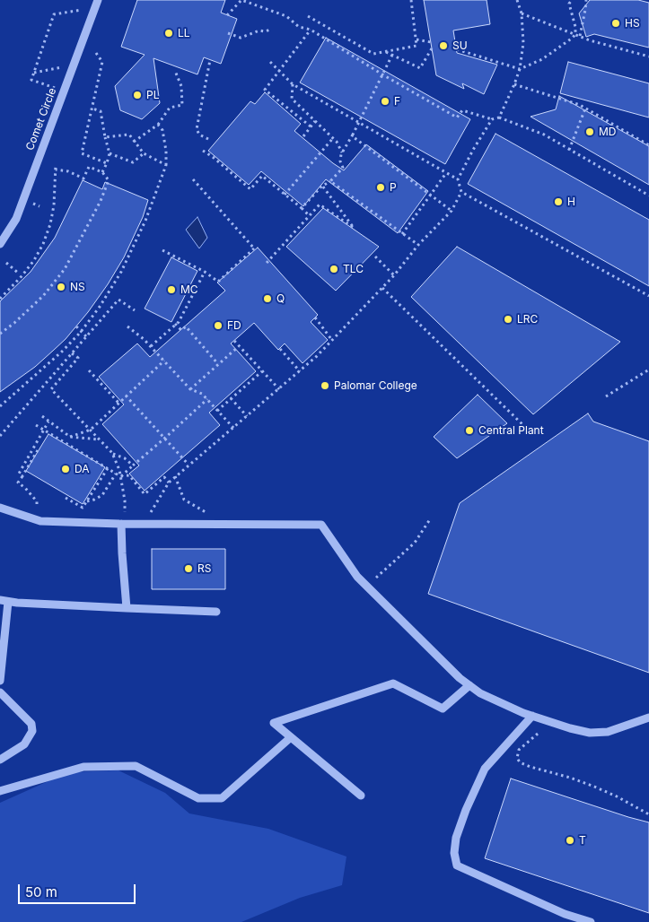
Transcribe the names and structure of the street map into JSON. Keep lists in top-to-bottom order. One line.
{"streets":{"street":["Comet Circle"]},"places":["HS","LL","SU","PL","F","MD","P","H","TLC","NS","MC","Q","LRC","FD","Palomar College","Central Plant","DA","RS","T"],"scale_bar":"50 m"}
